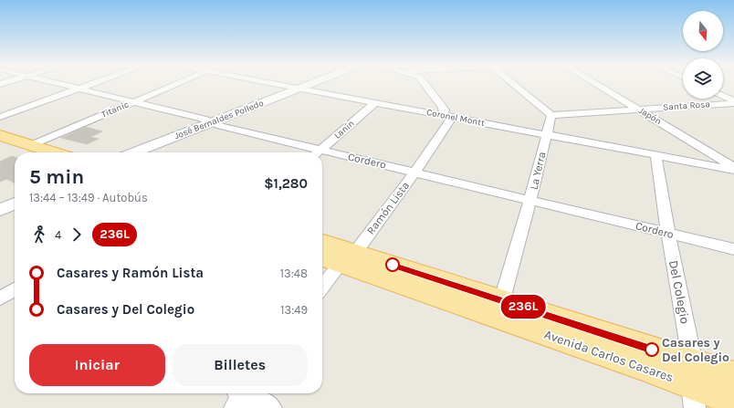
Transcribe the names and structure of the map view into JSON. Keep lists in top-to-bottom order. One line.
{"streets":{"main road":["José Bernaldes Polledo","Avenida Carlos Casares"],"street":["Santa Rosa","Titanic","Japón","Coronel Montt","Lanín","Cordero","La Yerra","Ramón Lista","Del Colegio"]},"crossings":[["Santa Rosa","Japón"],["Santa Rosa","La Yerra"],["Titanic","Cordero"],["Japón","Coronel Montt"],["Coronel Montt","José Bernaldes Polledo"],["Coronel Montt","Lanín"],["Coronel Montt","La Yerra"],["Coronel Montt","Ramón Lista"],["Coronel Montt","Del Colegio"],["José Bernaldes Polledo","Cordero"],["Cordero","La Yerra"],["Cordero","Ramón Lista"],["Cordero","Del Colegio"],["La Yerra","Avenida Carlos Casares"],["Ramón Lista","Avenida Carlos Casares"],["Del Colegio","Avenida Carlos Casares"]],"places":["Casares y Del Colegio"],"lines":["bus line 236L"],"north":"bottom","page":{"on_map":"236L","heading":["5 min","13:44 – 13:49 · Autobús","$1,280"],"legs":["4","236L"],"list":[{"name":"Casares y Ramón Lista","value":"13:48"},{"name":"Casares y Del Colegio","value":"13:49"}],"buttons":["Iniciar","Billetes"]}}
